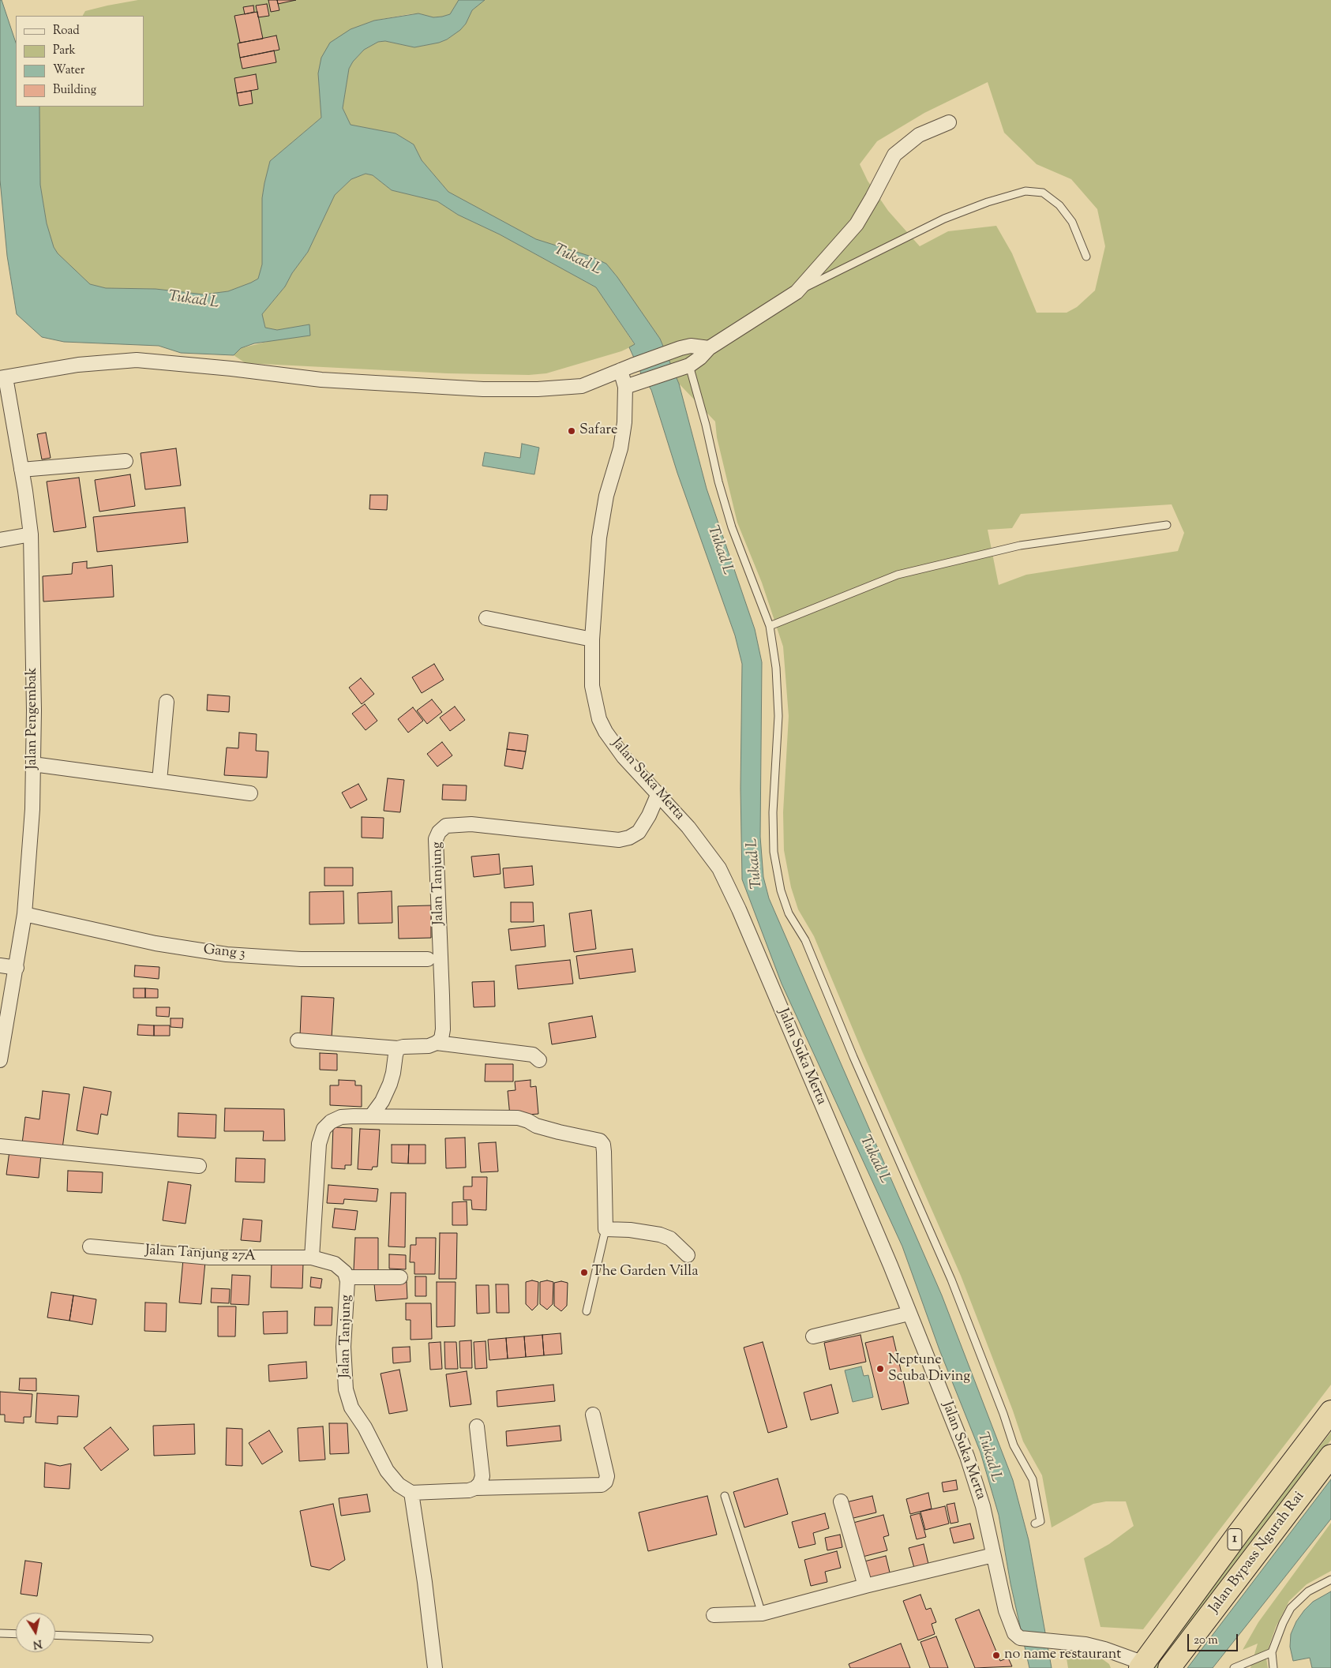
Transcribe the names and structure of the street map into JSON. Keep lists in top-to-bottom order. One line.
{"streets":{"highway":["1","Jalan Bypass Ngurah Rai"],"street":["Jalan Pengembak","Jalan Suka Merta","Jalan Tanjung","Gang 3","Jalan Tanjung 27A"]},"crossings":[["Jalan Pengembak","Gang 3"],["Jalan Suka Merta","Jalan Tanjung"],["Jalan Suka Merta","Jalan Bypass Ngurah Rai"],["Jalan Tanjung","Jalan Tanjung 27A"]],"water":["Tukad L"],"places":["Safare","The Garden Villa","Neptune Scuba Diving","no name restaurant"],"legend":["Road","Park","Water","Building"],"scale_bar":"20 m","north":"bottom"}
